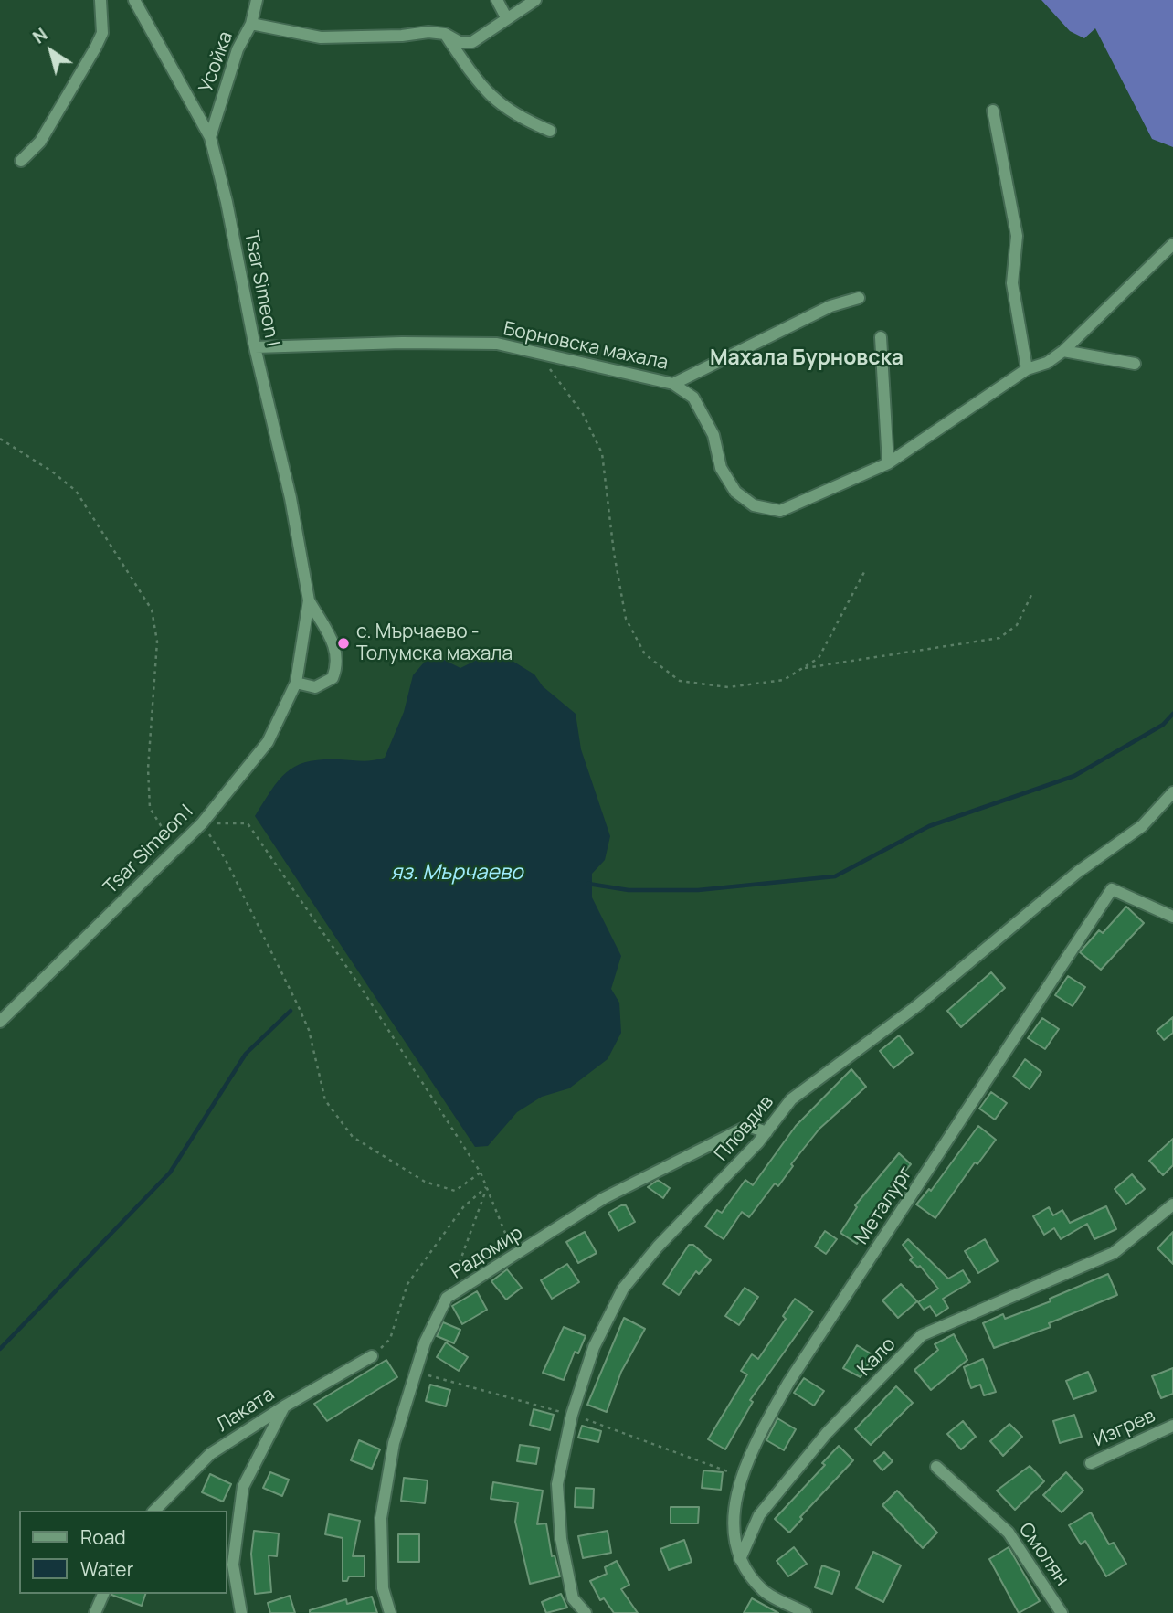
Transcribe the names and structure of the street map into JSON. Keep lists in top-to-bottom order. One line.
{"streets":{"street":["Усойка","Tsar Simeon I","Борновска махала","Пловдив","Металург","Радомир","Кало","Лаката","Изгрев","Смолян"]},"crossings":[["Усойка","Tsar Simeon I"],["Tsar Simeon I","Борновска махала"],["Пловдив","Радомир"],["Металург","Кало"]],"districts":["Махала Бурновска"],"water":["яз. Мърчаево"],"places":["с. Мърчаево - Толумска махала"],"legend":["Road","Water"],"north":"top left"}
